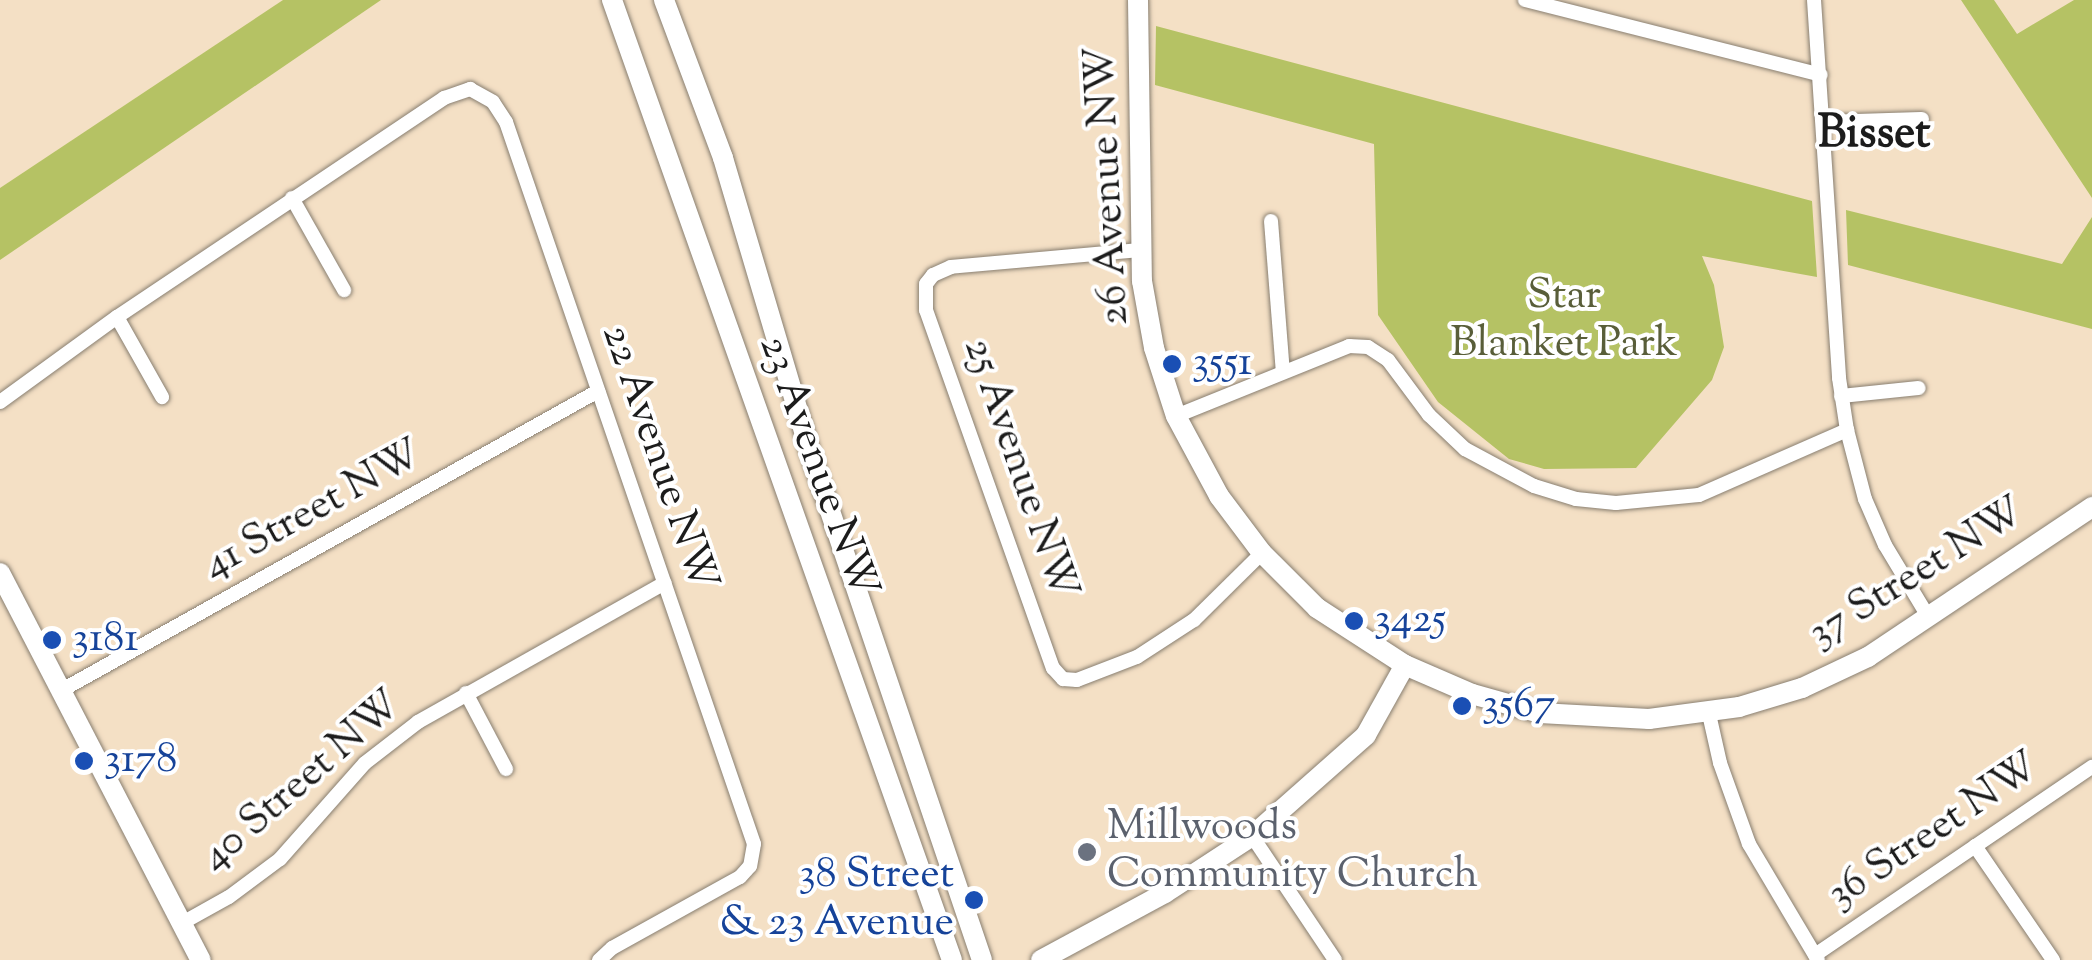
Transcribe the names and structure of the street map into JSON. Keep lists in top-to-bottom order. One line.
{"streets":{"street":["26 Avenue NW","22 Avenue NW","23 Avenue NW","25 Avenue NW","41 Street NW","37 Street NW","40 Street NW","36 Street NW"]},"crossings":[["26 Avenue NW","25 Avenue NW"],["26 Avenue NW","37 Street NW"],["22 Avenue NW","41 Street NW"],["22 Avenue NW","40 Street NW"]],"districts":["Bisset"],"parks":["Star Blanket Park"],"places":["3551","3425","3181","3567","3178","Millwoods Community Church","38 Street & 23 Avenue"]}
